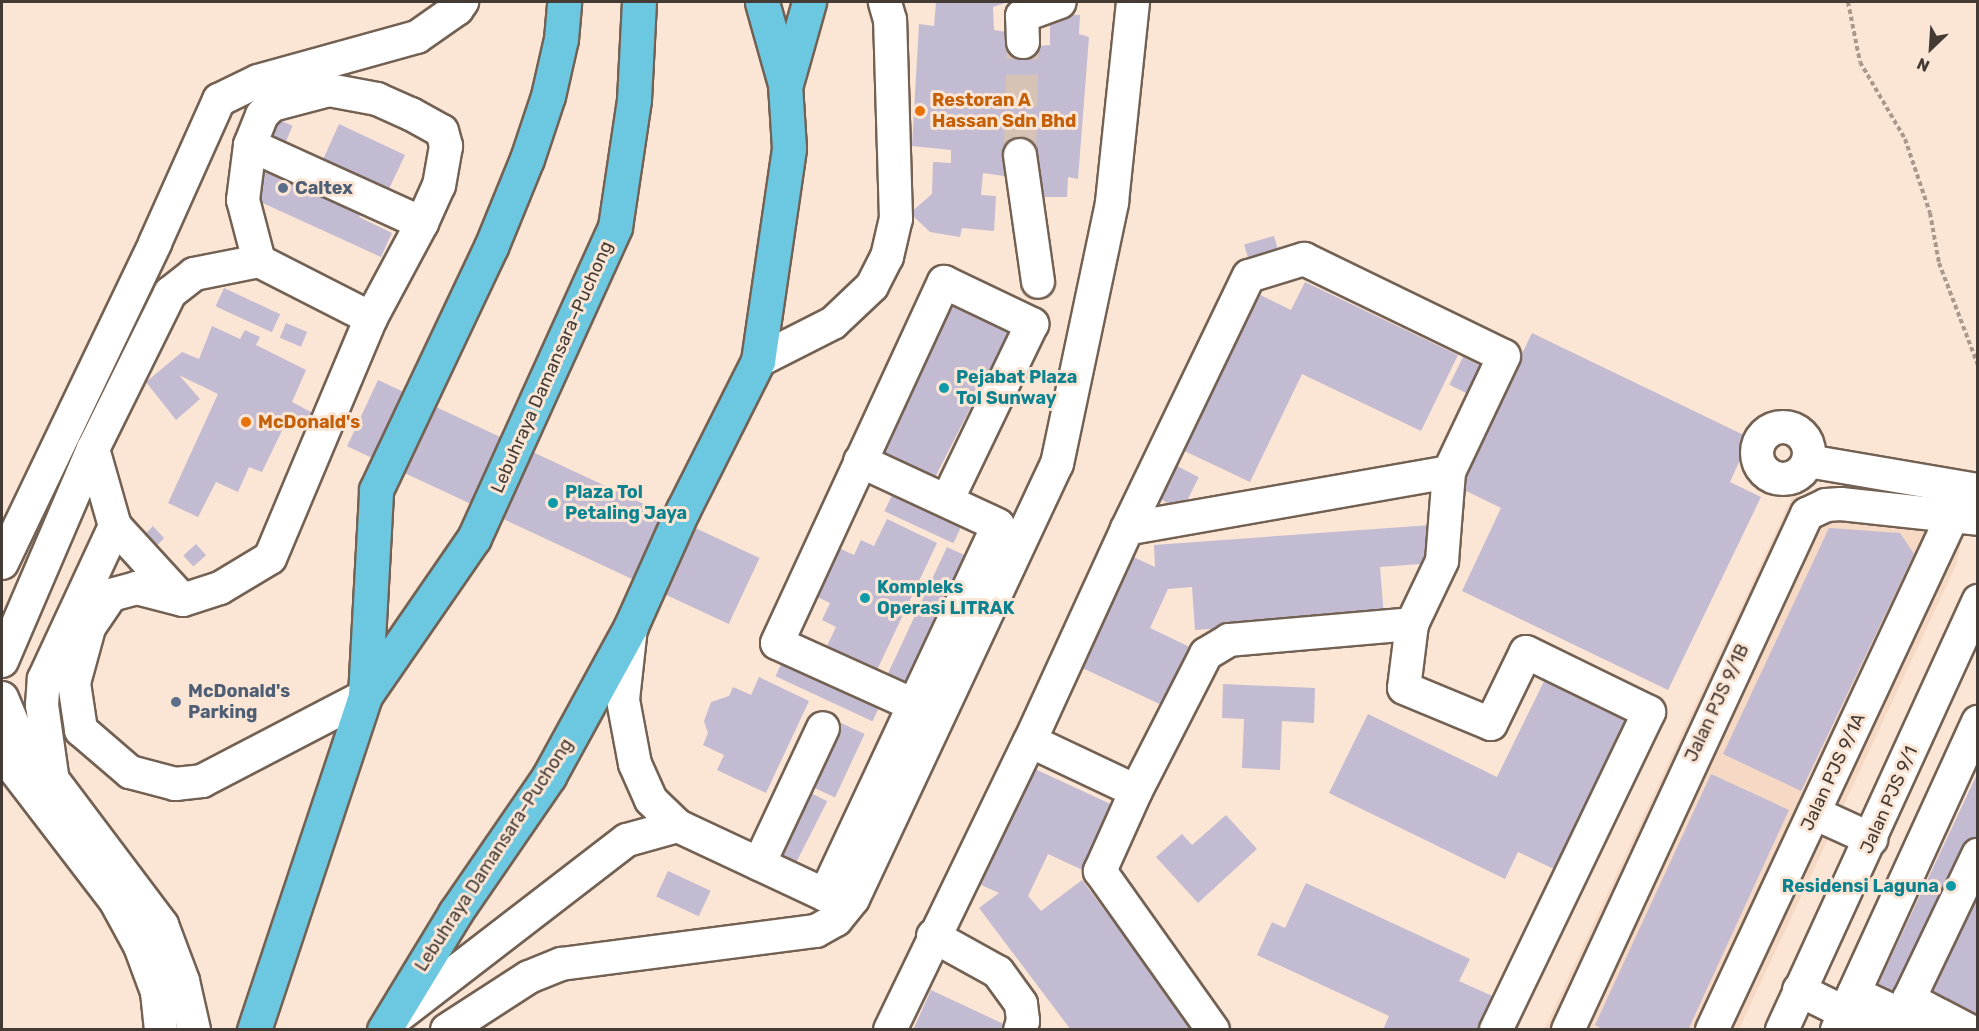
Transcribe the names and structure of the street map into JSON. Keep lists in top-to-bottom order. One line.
{"streets":{"highway":["Lebuhraya Damansara–Puchong"],"street":["Jalan PJS 9/1B","Jalan PJS 9/1A","Jalan PJS 9/1"]},"crossings":[["Jalan PJS 9/1B","Jalan PJS 9/1A"]],"places":["Restoran A Hassan Sdn Bhd","Caltex","Pejabat Plaza Tol Sunway","McDonald's","Plaza Tol Petaling Jaya","Kompleks Operasi LITRAK","McDonald's Parking","Residensi Laguna"],"north":"bottom left"}
